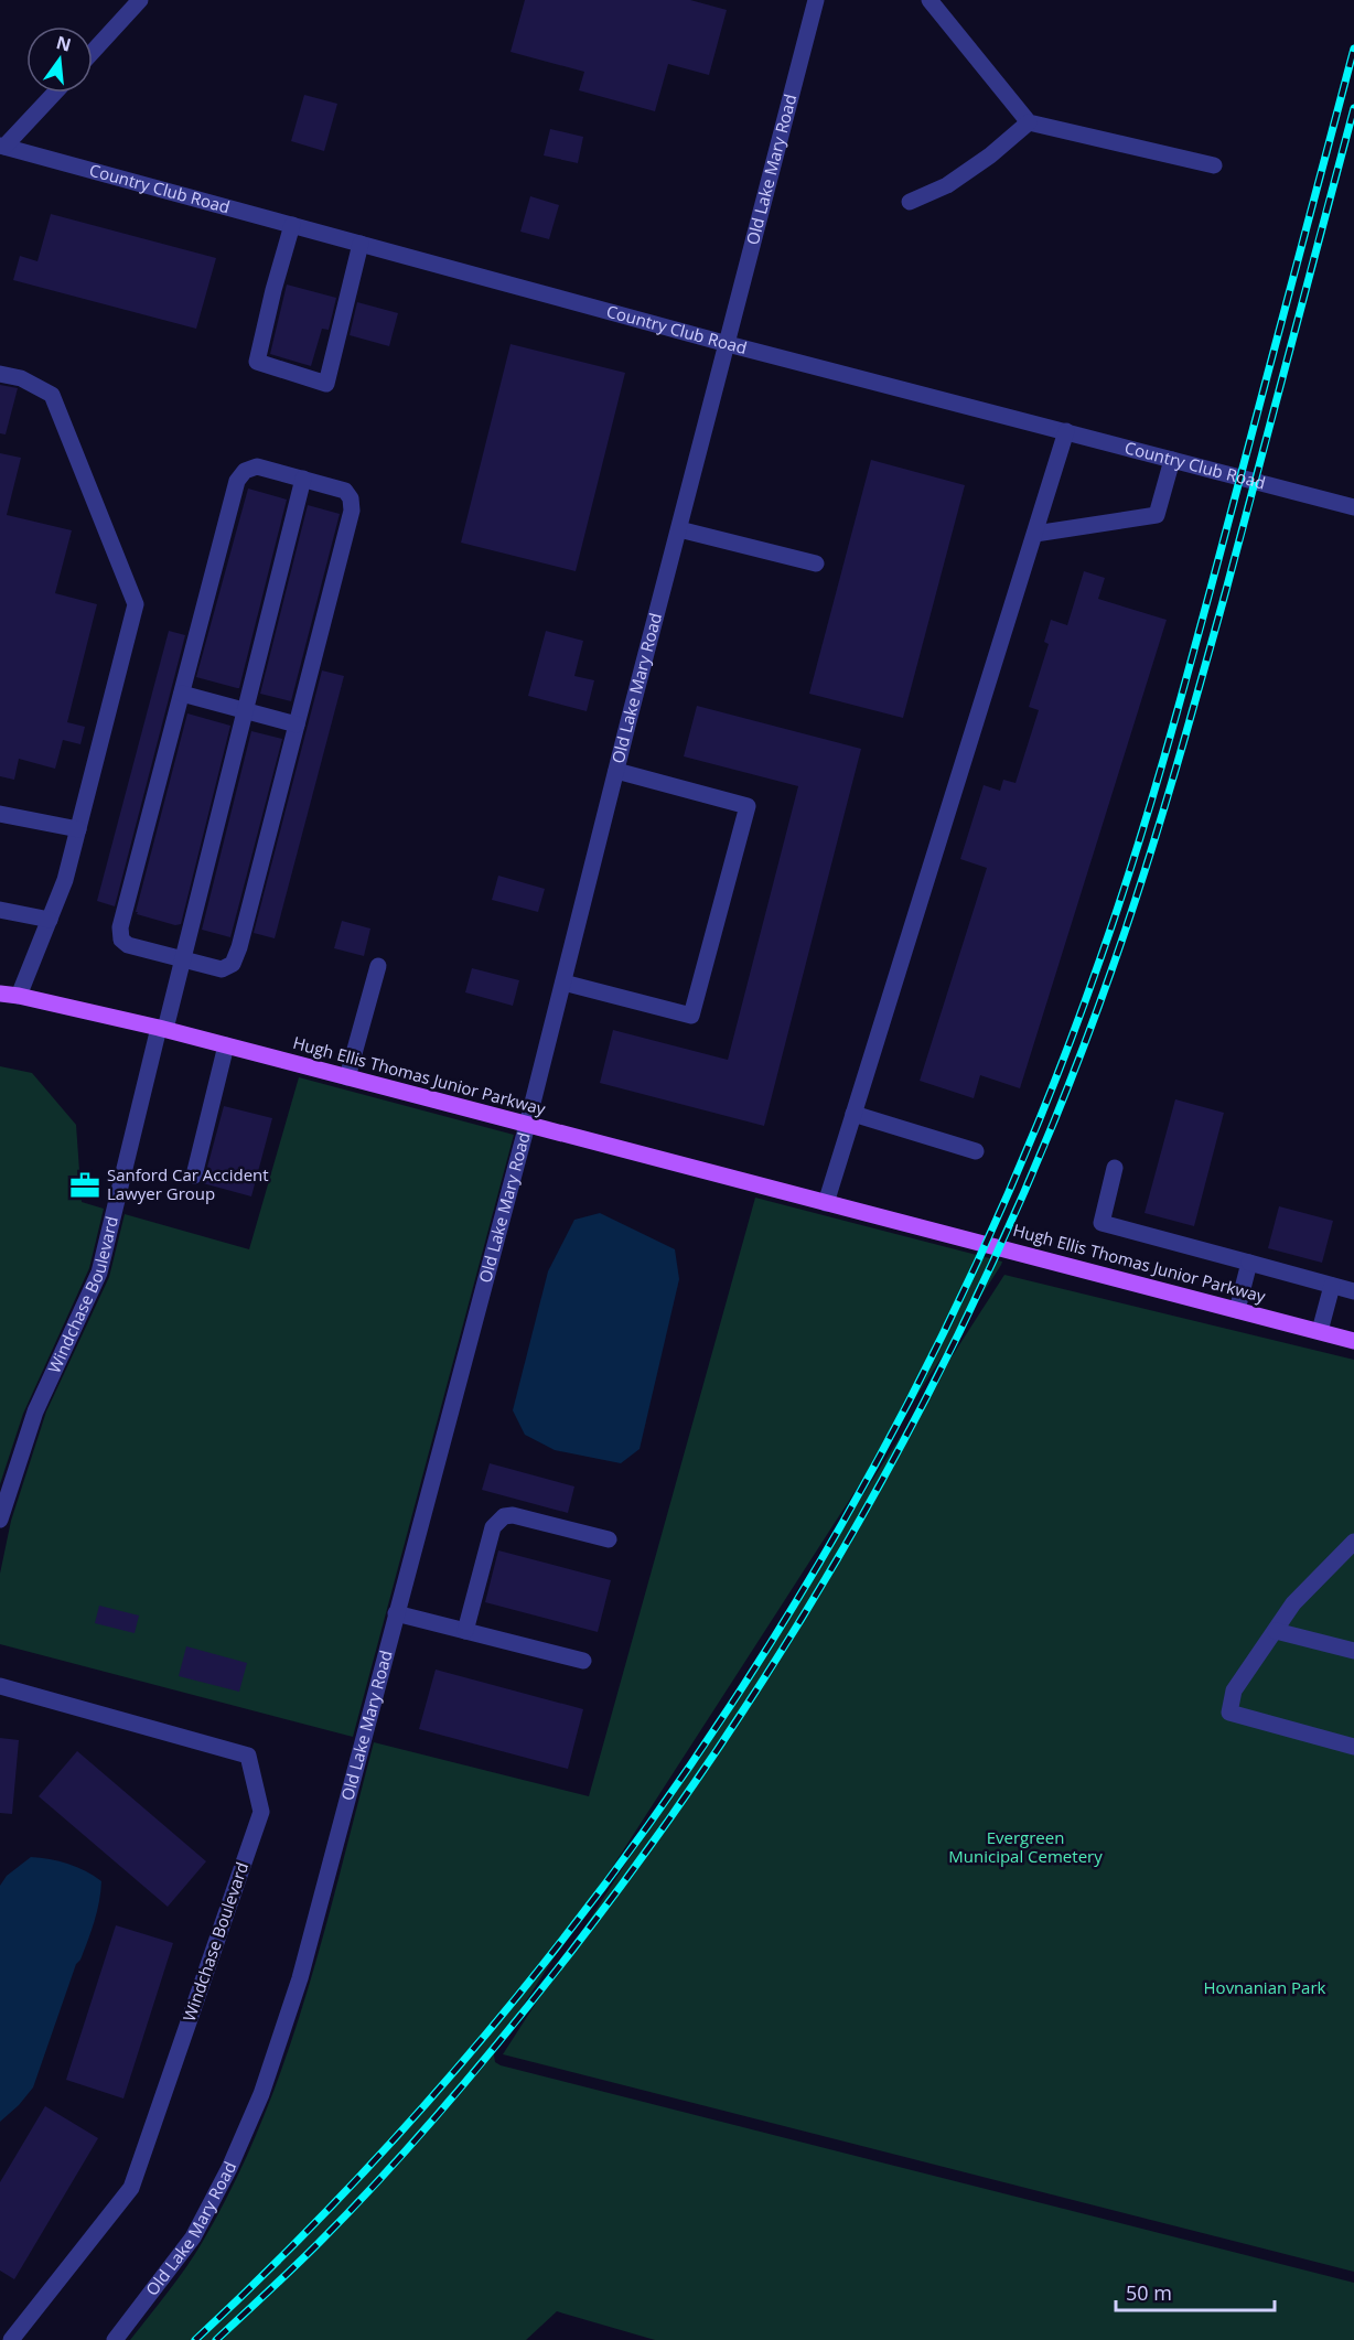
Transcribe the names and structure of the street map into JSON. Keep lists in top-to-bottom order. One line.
{"streets":{"main road":["Hugh Ellis Thomas Junior Parkway"],"street":["Old Lake Mary Road","Country Club Road","Windchase Boulevard"]},"crossings":[["Old Lake Mary Road","Country Club Road"],["Old Lake Mary Road","Hugh Ellis Thomas Junior Parkway"],["Hugh Ellis Thomas Junior Parkway","Windchase Boulevard"]],"parks":["Evergreen Municipal Cemetery","Hovnanian Park"],"places":{"office":["Sanford Car Accident Lawyer Group"]},"scale_bar":"50 m","north":"top"}
